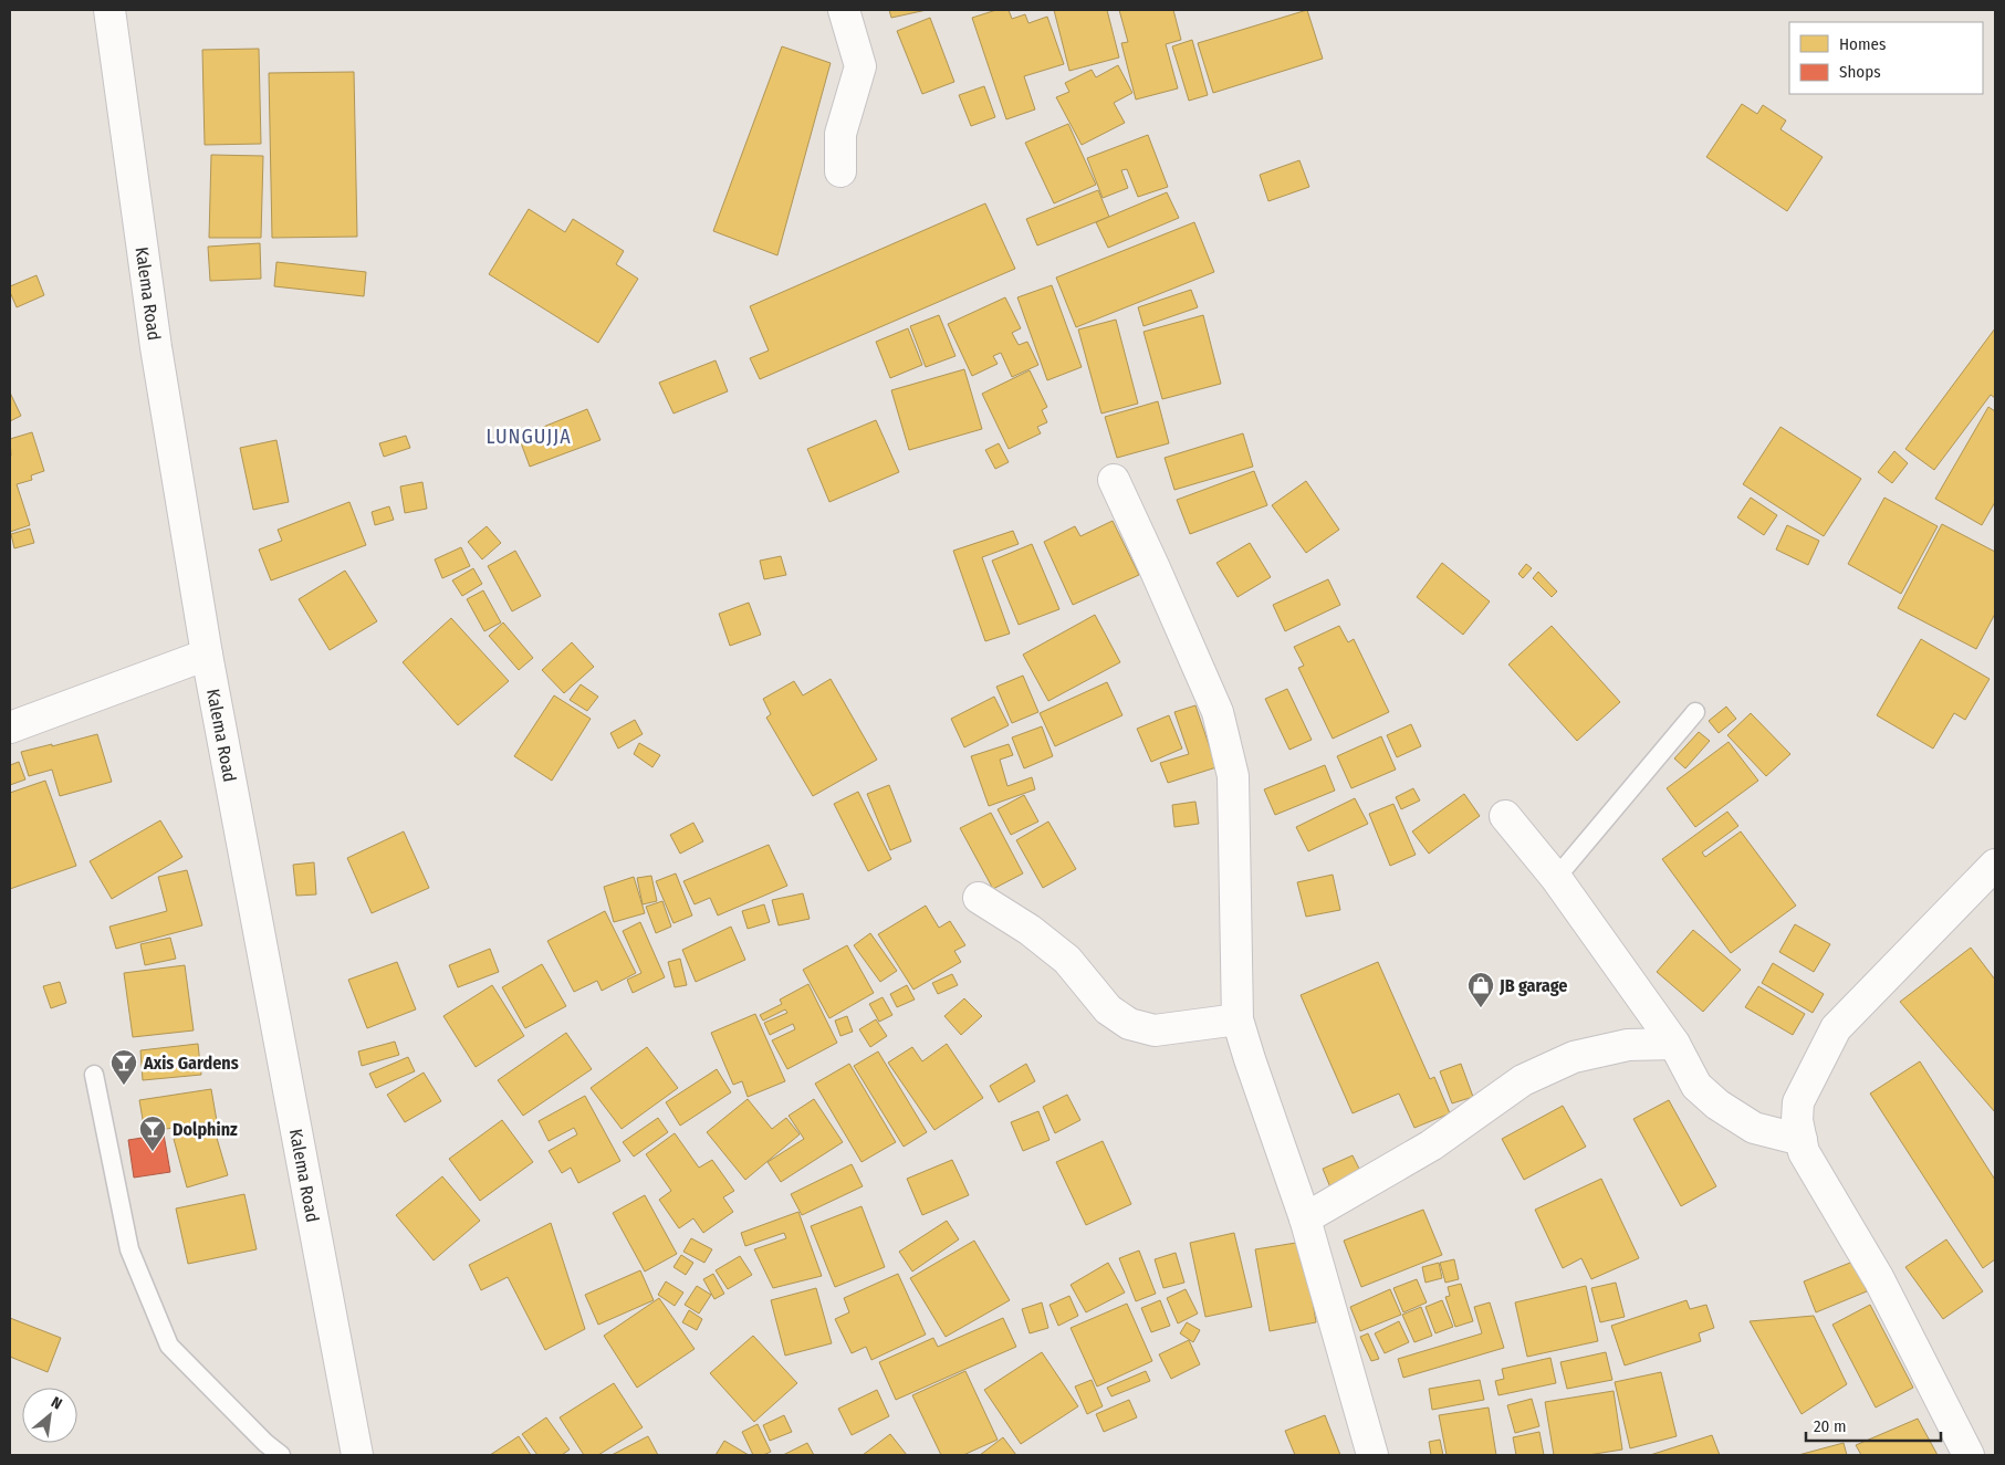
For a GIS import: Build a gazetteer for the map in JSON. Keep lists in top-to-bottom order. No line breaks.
{"streets":{"street":["Kalema Road"]},"districts":["LUNGUJJA"],"places":{"shop":["JB garage"],"bar":["Axis Gardens","Dolphinz"]},"legend":["Homes","Shops"],"scale_bar":"20 m","north":"top right"}
